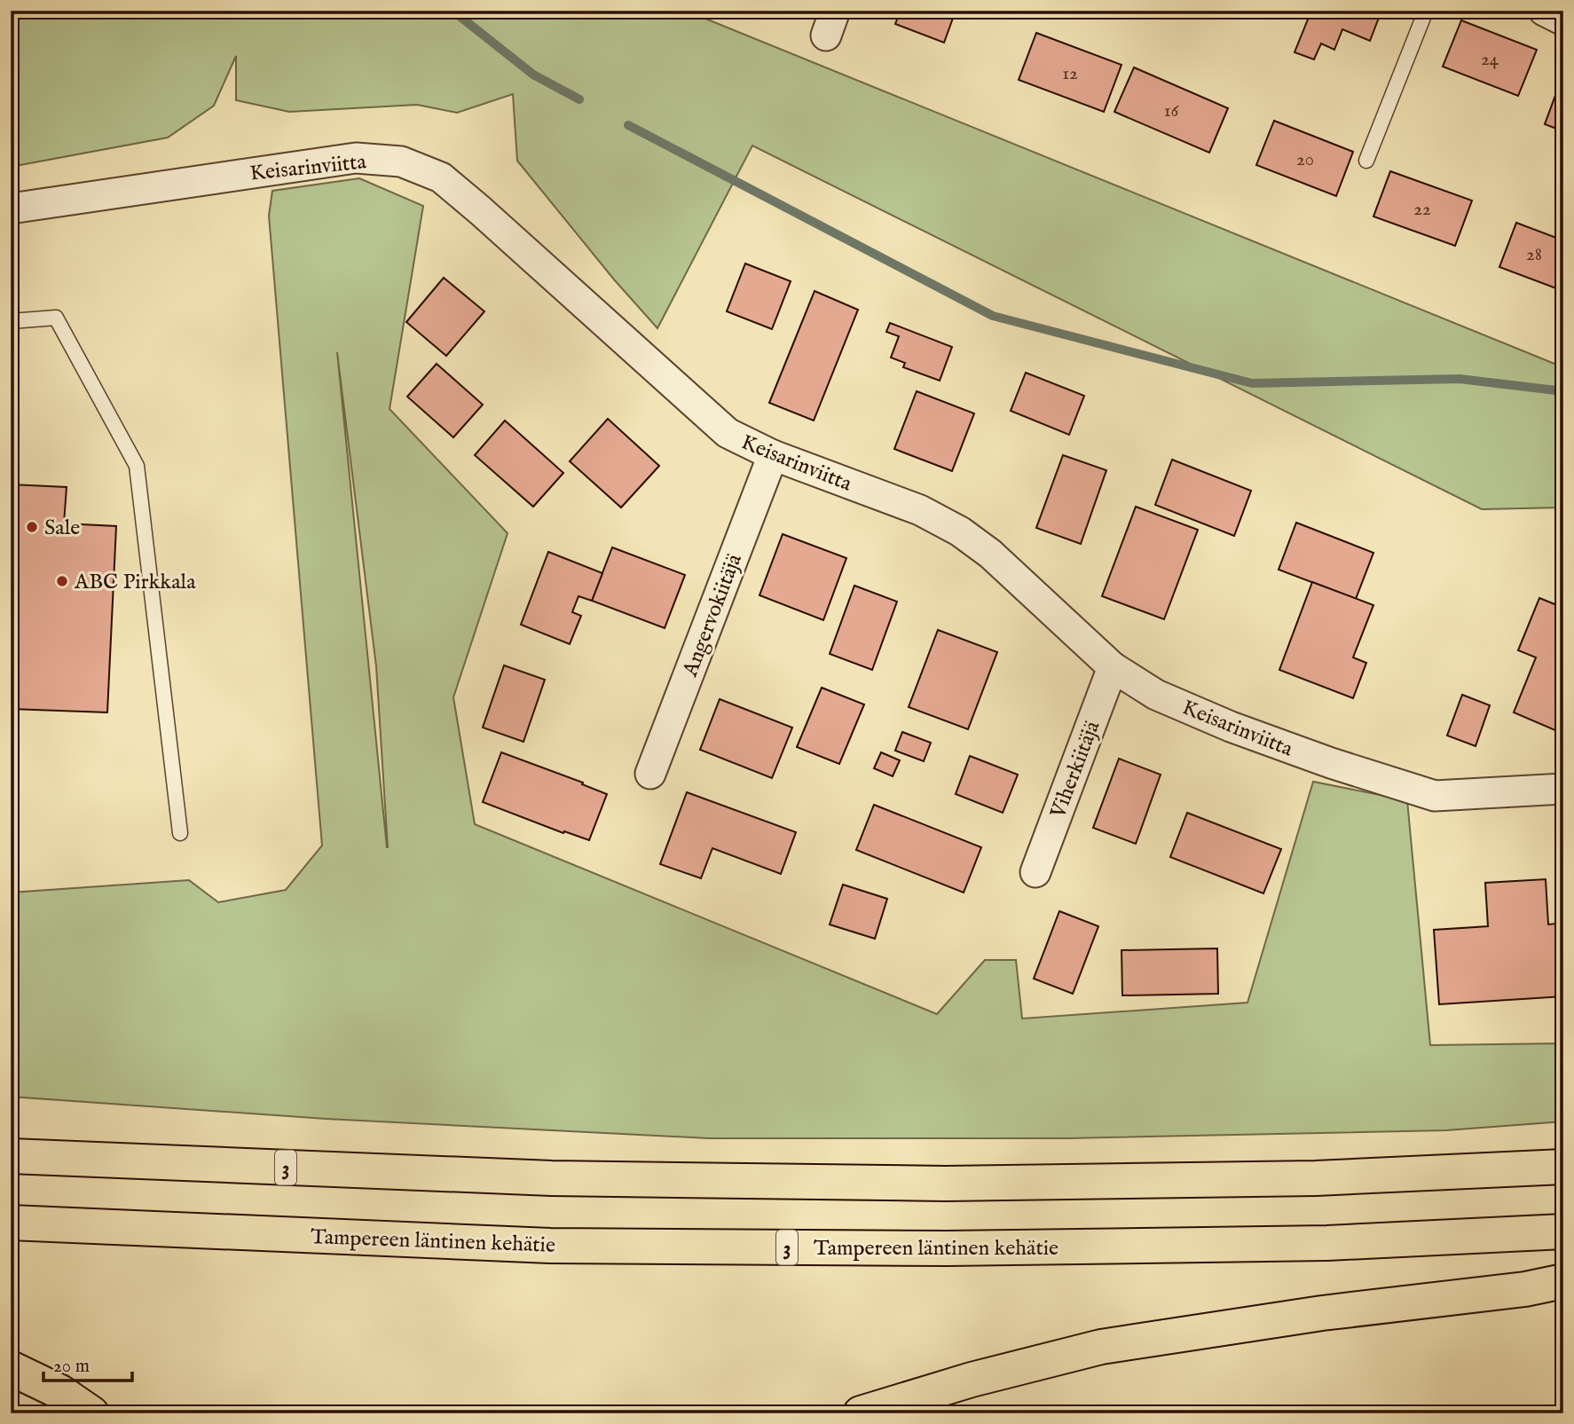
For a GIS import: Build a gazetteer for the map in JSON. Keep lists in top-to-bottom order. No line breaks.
{"streets":{"highway":["3","Tampereen läntinen kehätie"],"street":["Keisarinviitta","Angervokiitäjä","Viherkiitäjä"]},"crossings":[["Keisarinviitta","Angervokiitäjä"],["Keisarinviitta","Viherkiitäjä"]],"places":["Sale","ABC Pirkkala"],"house_numbers":["24","12","16","20","22","28"],"scale_bar":"20 m"}
